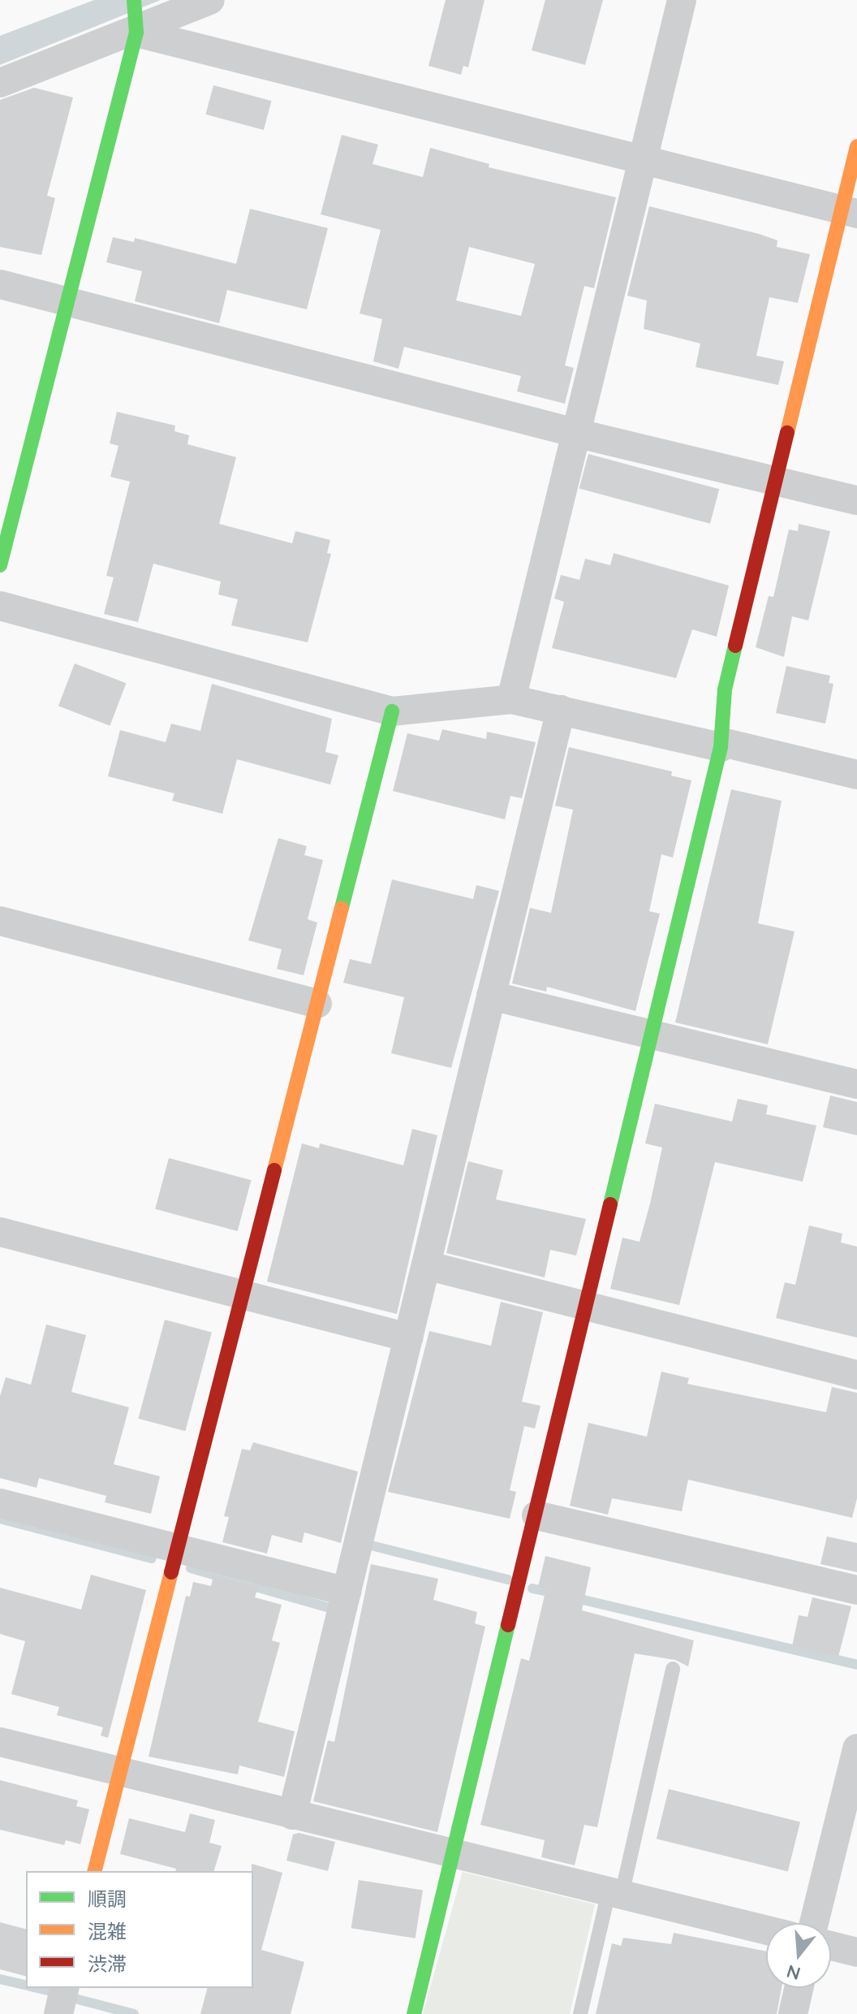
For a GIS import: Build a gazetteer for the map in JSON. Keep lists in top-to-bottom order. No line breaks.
{"legend":["順調","混雑","渋滞"],"north":"bottom"}
